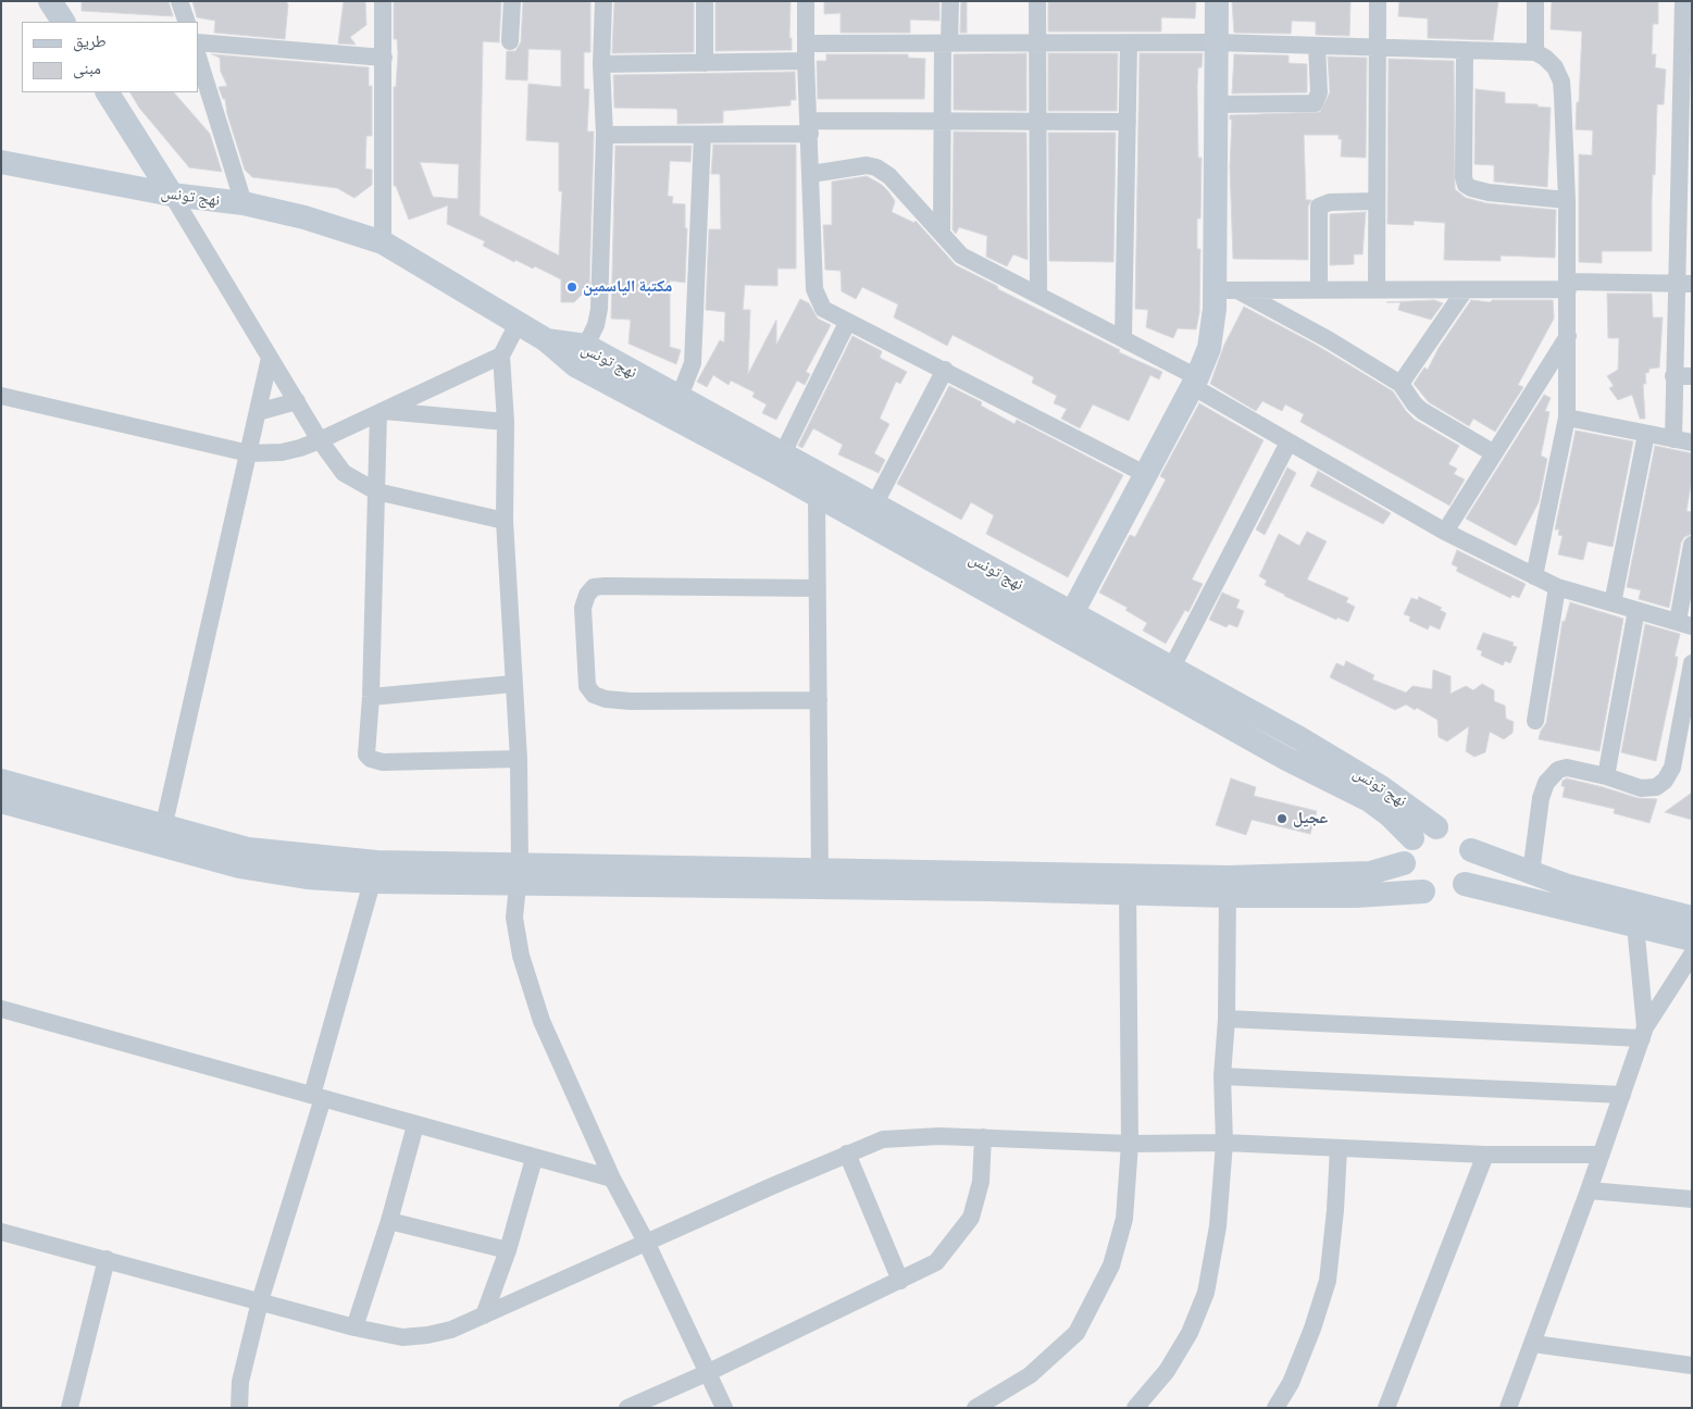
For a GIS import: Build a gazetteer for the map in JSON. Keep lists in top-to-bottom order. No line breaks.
{"streets":{"street":["نهج تونس"]},"places":["مكتبة الياسمين","عجيل"],"legend":["طريق","مبنى"]}
